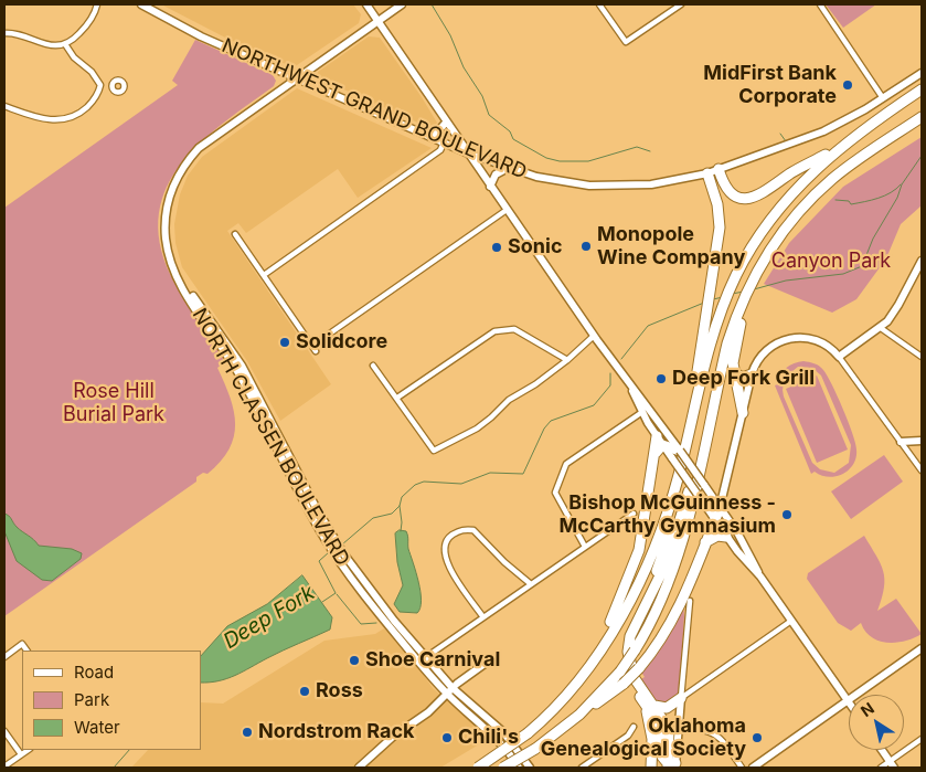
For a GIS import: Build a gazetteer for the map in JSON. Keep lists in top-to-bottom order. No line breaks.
{"streets":{"main road":["NORTHWEST GRAND BOULEVARD","NORTH CLASSEN BOULEVARD"]},"crossings":[["NORTHWEST GRAND BOULEVARD","NORTH CLASSEN BOULEVARD"]],"water":["Deep Fork"],"parks":["Canyon Park","Rose Hill Burial Park"],"places":["MidFirst Bank Corporate","Monopole Wine Company","Sonic","Solidcore","Deep Fork Grill","Bishop McGuinness - McCarthy Gymnasium","Shoe Carnival","Ross","Nordstrom Rack","Chili's","Oklahoma Genealogical Society"],"legend":["Road","Park","Water"],"north":"top left"}
